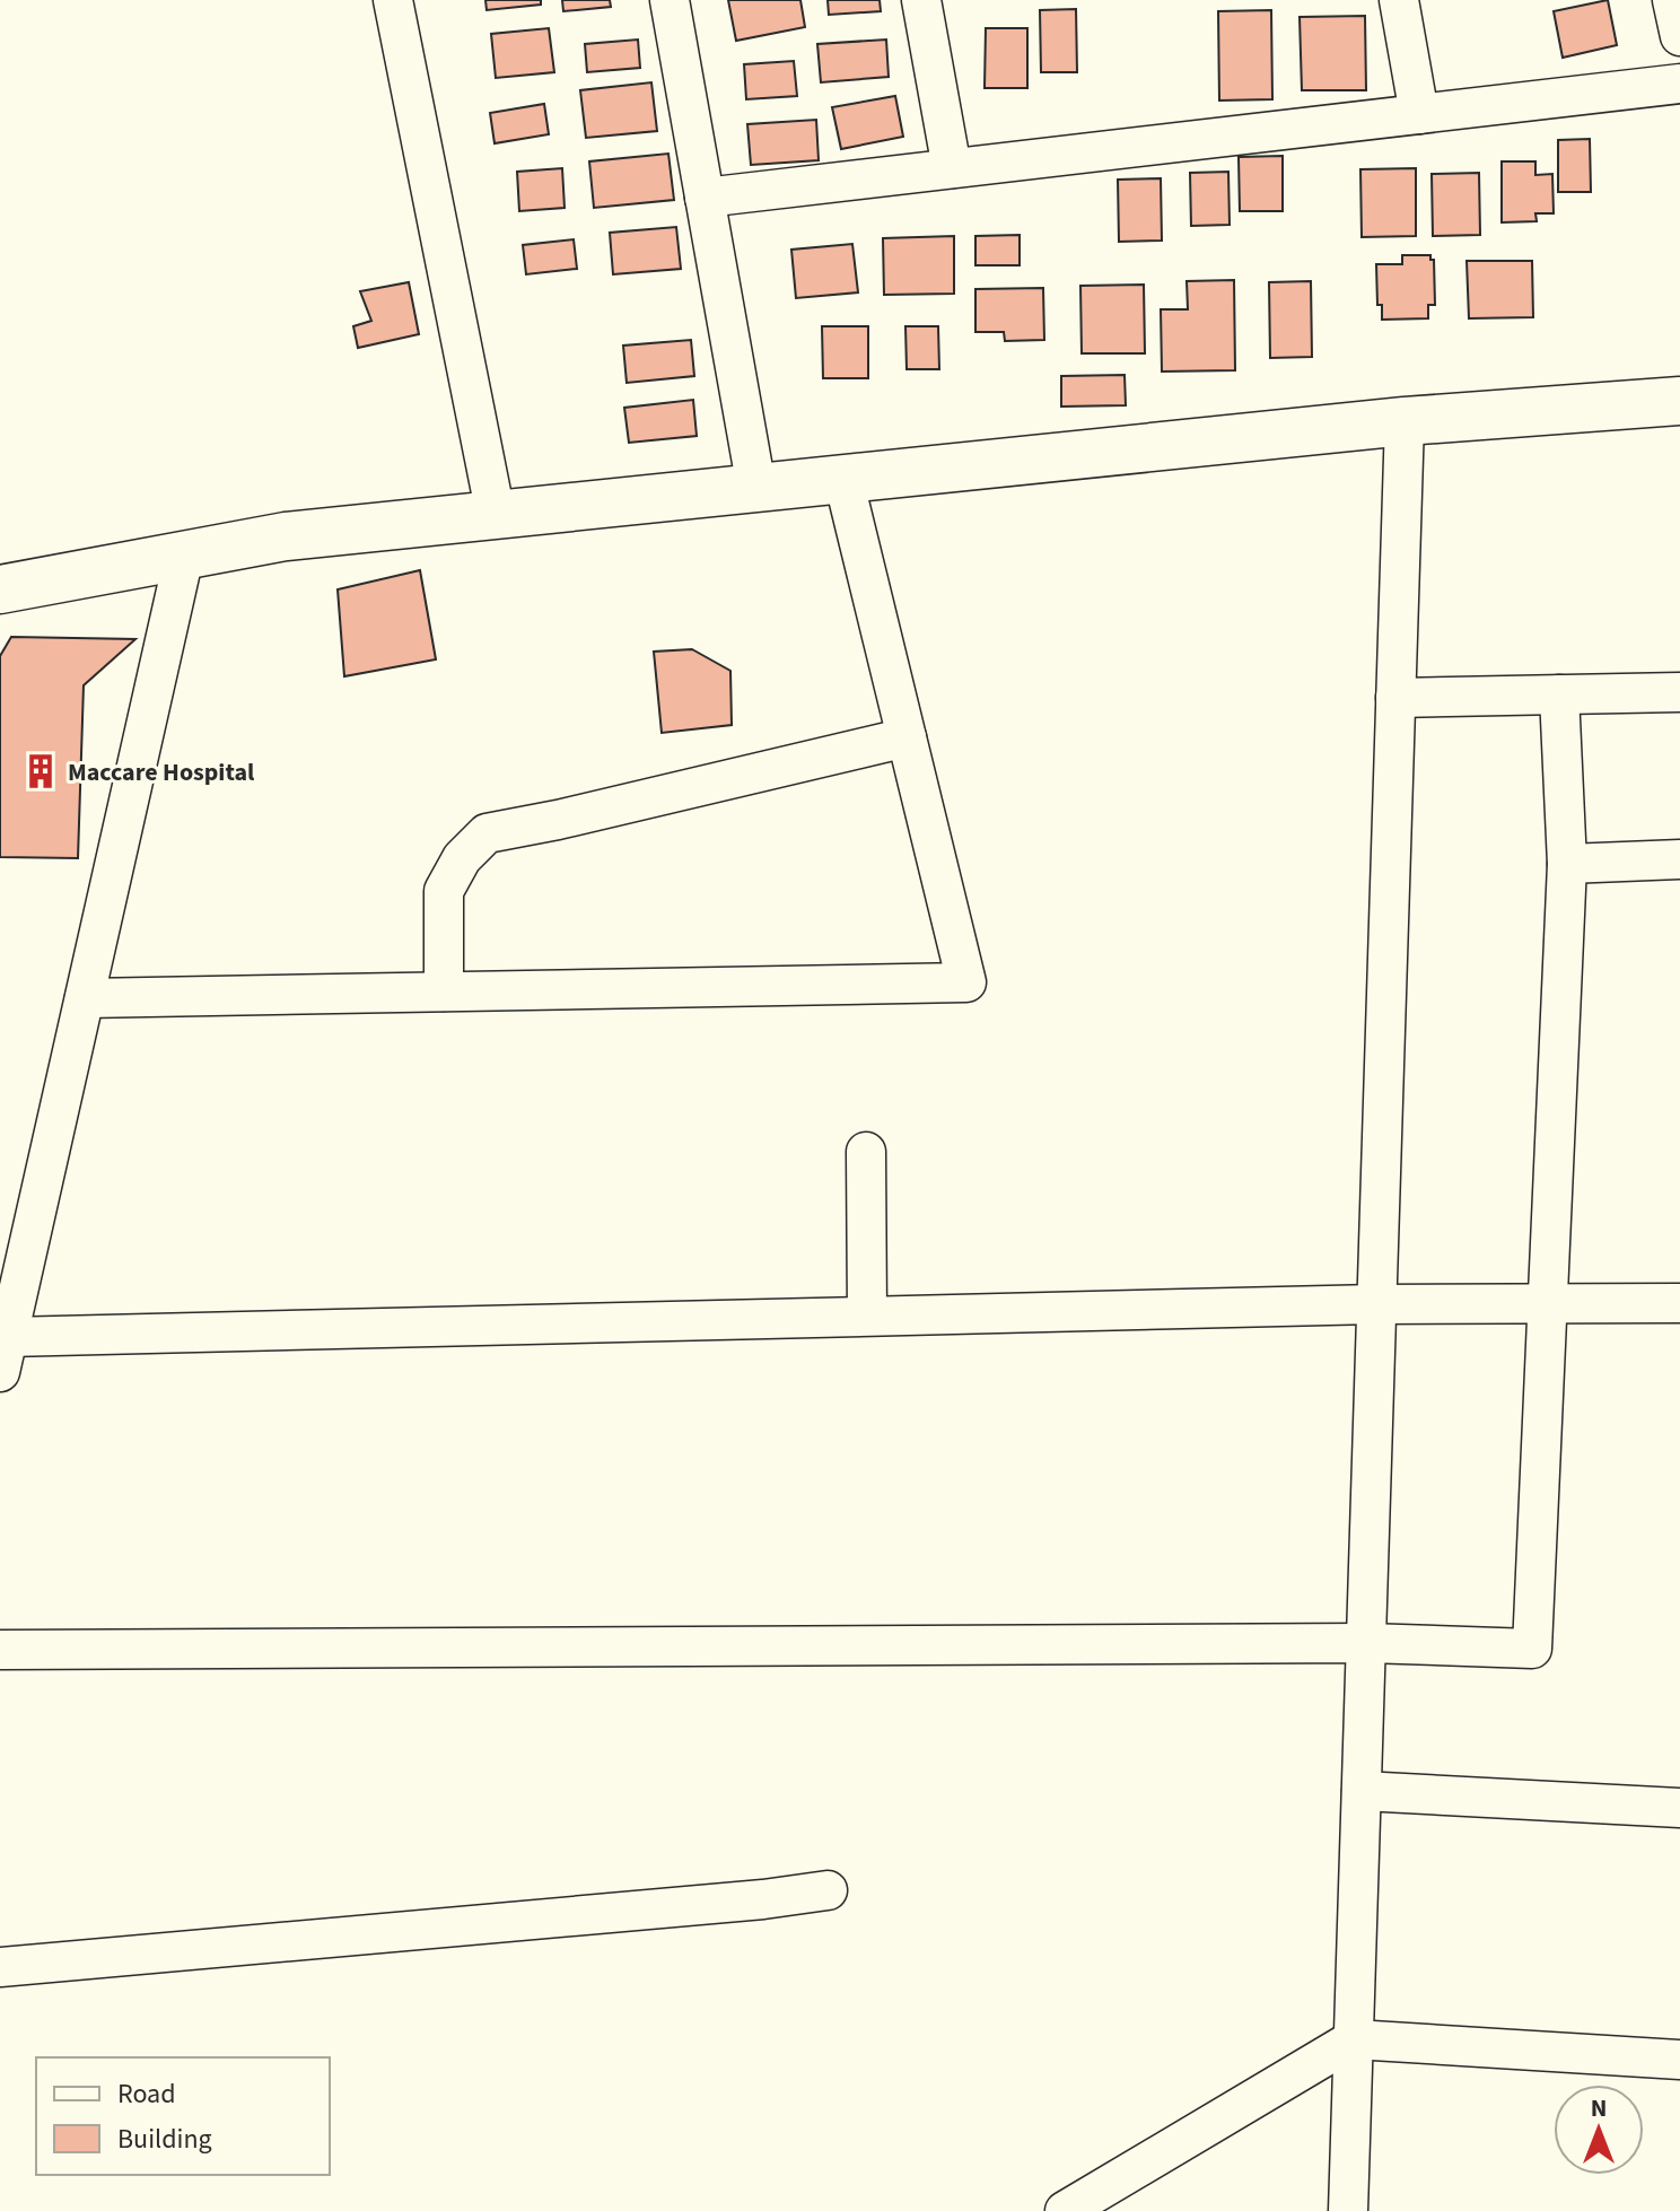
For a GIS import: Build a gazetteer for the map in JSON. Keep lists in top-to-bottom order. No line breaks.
{"places":{"building":["Maccare Hospital"]},"legend":["Road","Building"],"north":"top"}
